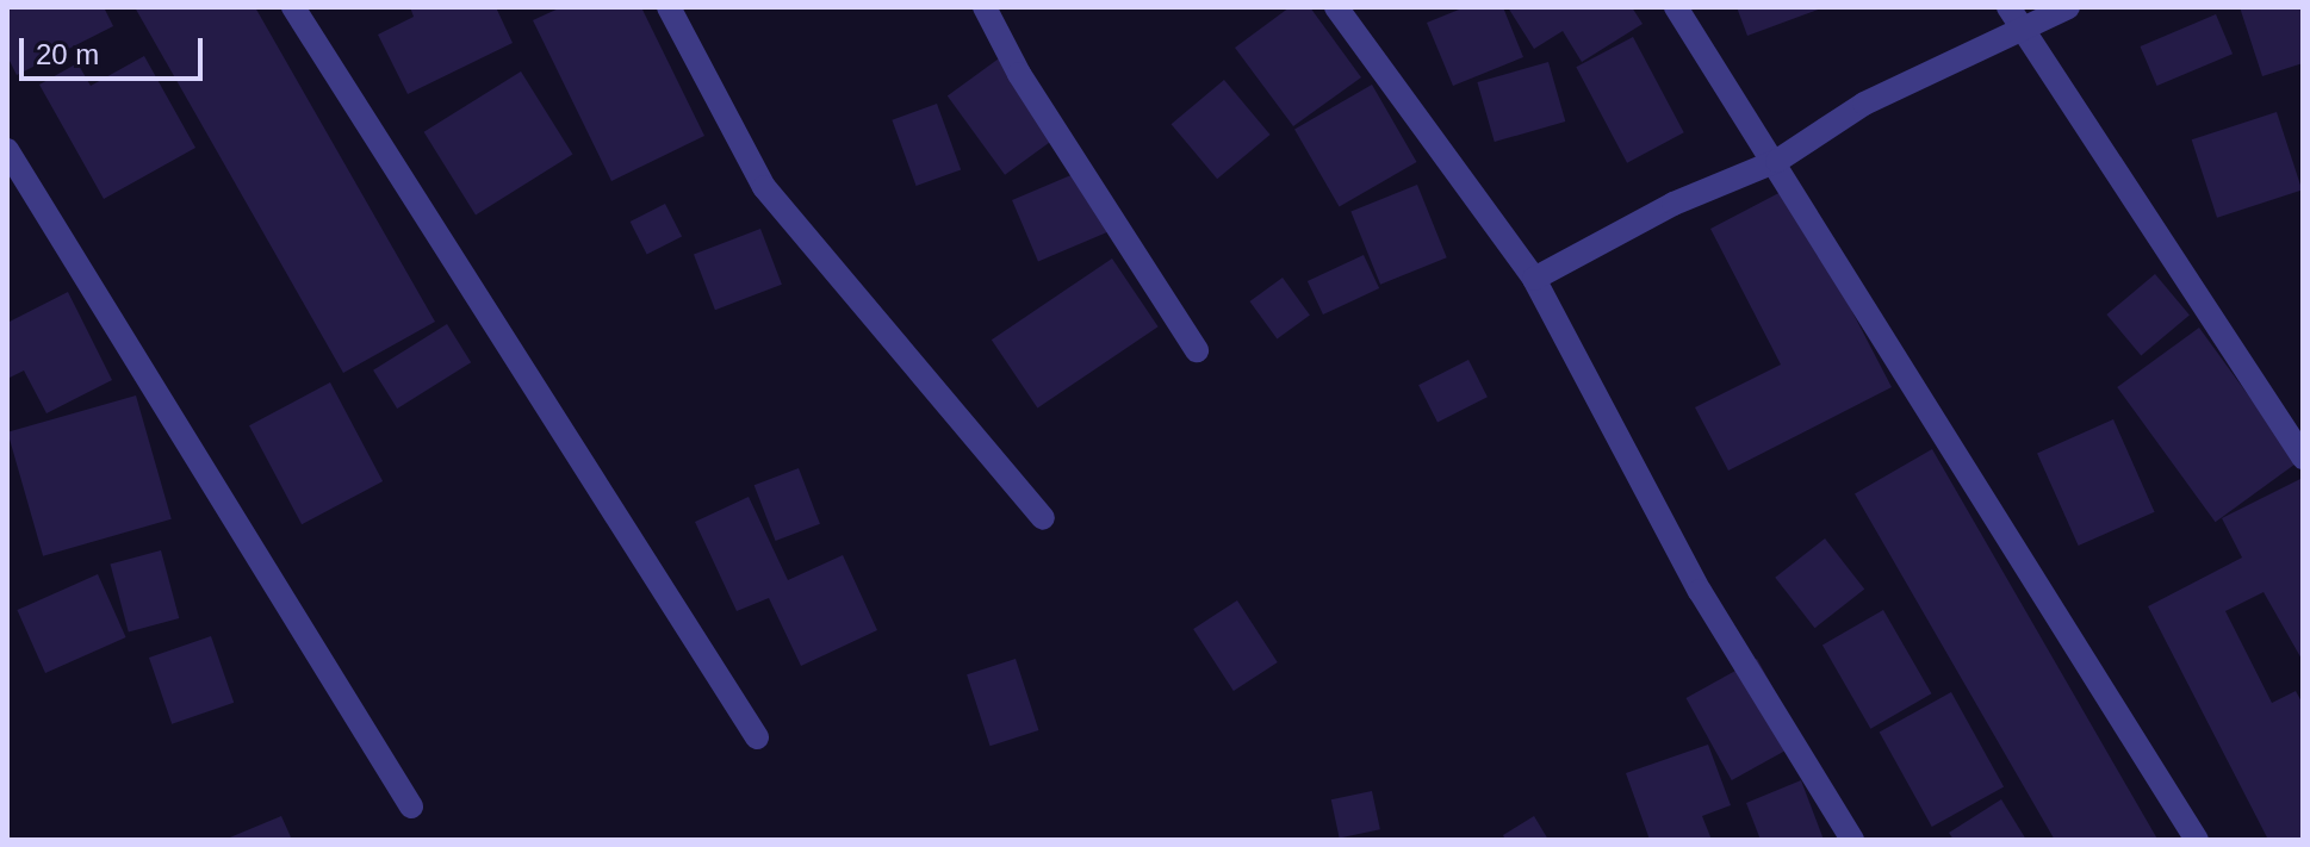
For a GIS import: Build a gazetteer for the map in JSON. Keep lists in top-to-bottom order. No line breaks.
{"scale_bar":"20 m"}
